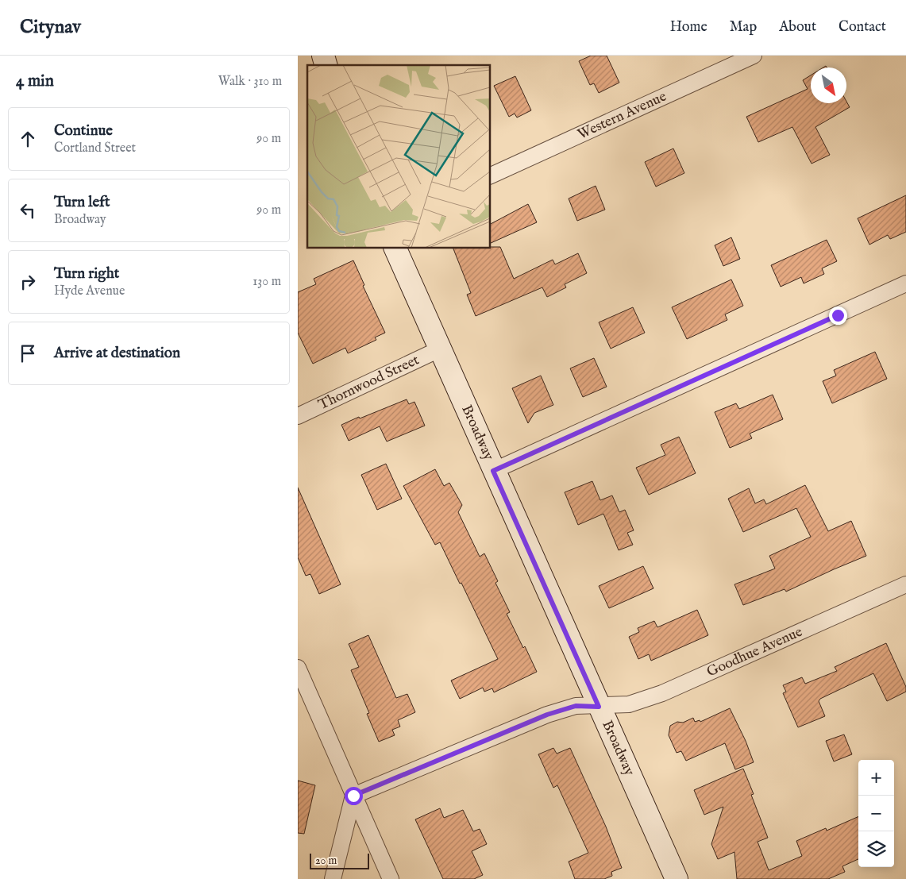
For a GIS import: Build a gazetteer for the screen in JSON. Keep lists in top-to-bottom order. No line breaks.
{"streets":{"main road":["Broadway"],"street":["Western Avenue","Thornwood Street","Goodhue Avenue"]},"crossings":[["Thornwood Street","Broadway"],["Broadway","Goodhue Avenue"]],"scale_bar":"20 m","north":"bottom right","page":{"header":"Citynav","nav":["Home","Map","About","Contact"],"heading":["4 min","Walk · 310 m"],"list":[["Continue","Cortland Street","90 m"],["Turn left","Broadway","90 m"],["Turn right","Hyde Avenue","130 m"],"Arrive at destination"],"map_buttons":["+","−"],"scale":"20 m"}}
